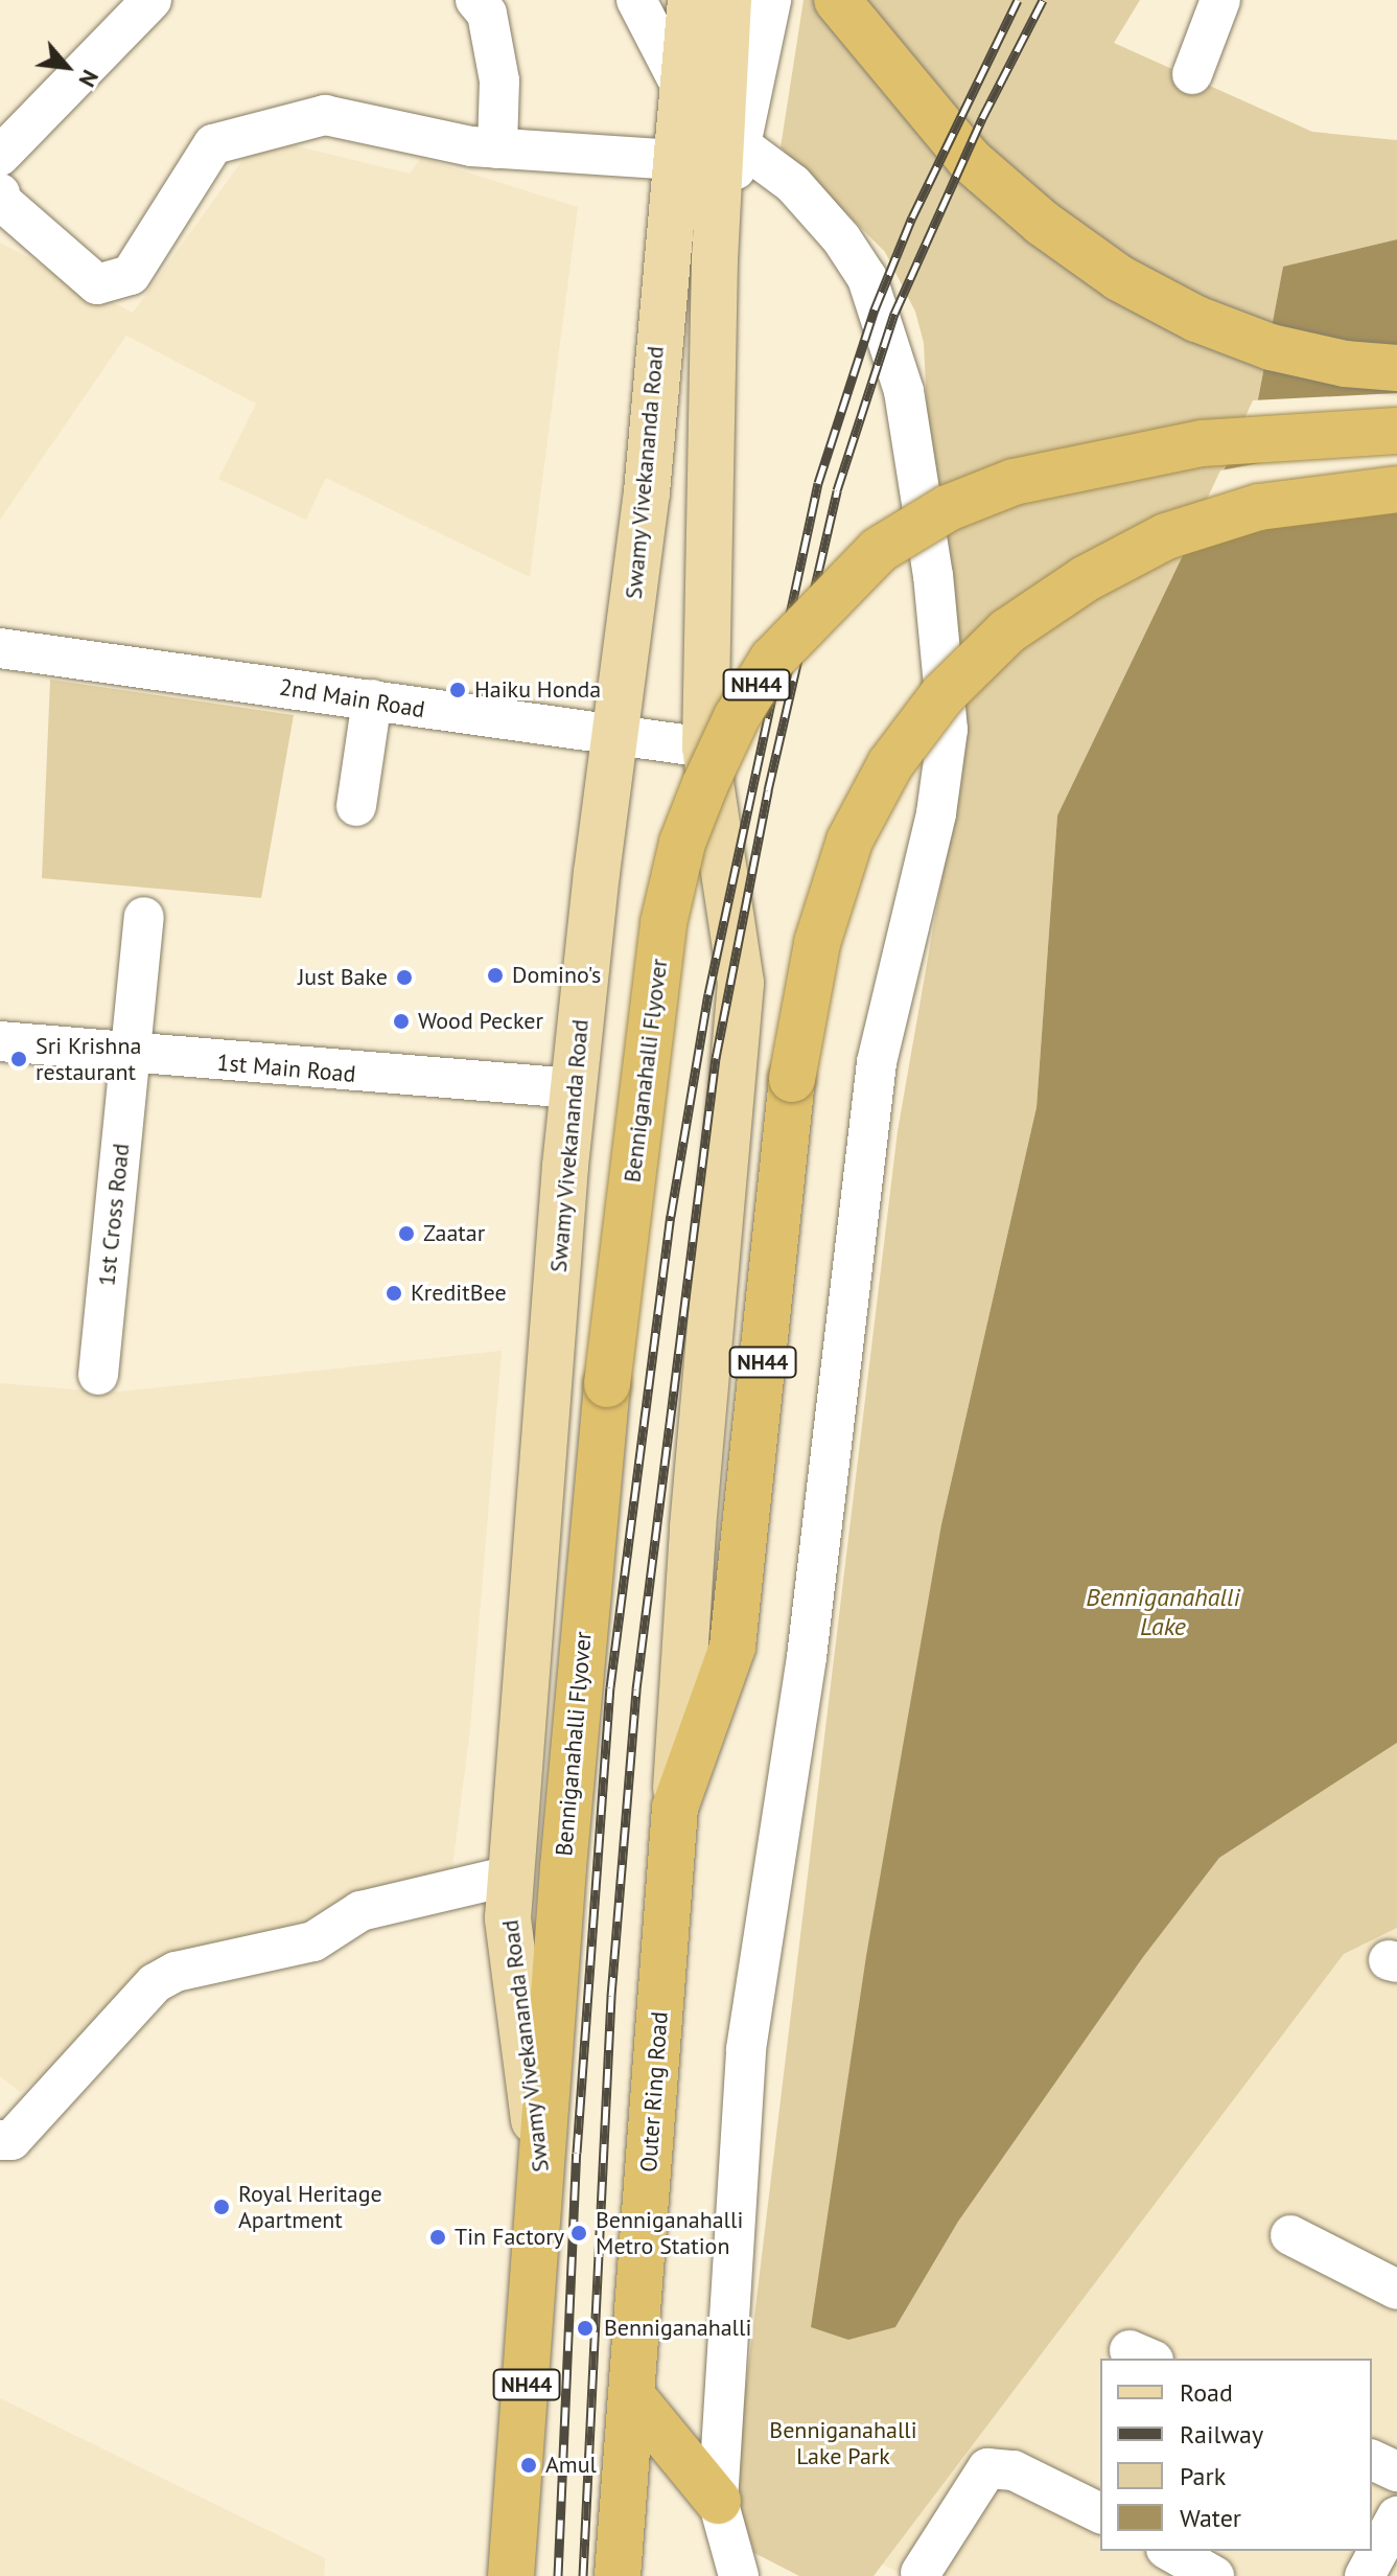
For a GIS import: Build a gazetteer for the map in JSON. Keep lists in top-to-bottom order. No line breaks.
{"streets":{"highway":["NH44","Benniganahalli Flyover","Outer Ring Road"],"main road":["Swamy Vivekananda Road"],"street":["2nd Main Road","1st Main Road","1st Cross Road"]},"crossings":[["Swamy Vivekananda Road","NH44"],["Swamy Vivekananda Road","2nd Main Road"],["Swamy Vivekananda Road","1st Main Road"],["Swamy Vivekananda Road","Benniganahalli Flyover"],["NH44","Benniganahalli Flyover"],["NH44","Outer Ring Road"],["1st Main Road","1st Cross Road"]],"water":["Benniganahalli Lake"],"parks":["Benniganahalli Lake Park"],"places":["Haiku Honda","Domino's","Just Bake","Wood Pecker","Sri Krishna restaurant","Zaatar","KreditBee","Royal Heritage Apartment","Benniganahalli Metro Station","Tin Factory","Benniganahalli","Amul"],"legend":["Road","Railway","Park","Water"],"north":"bottom right"}
